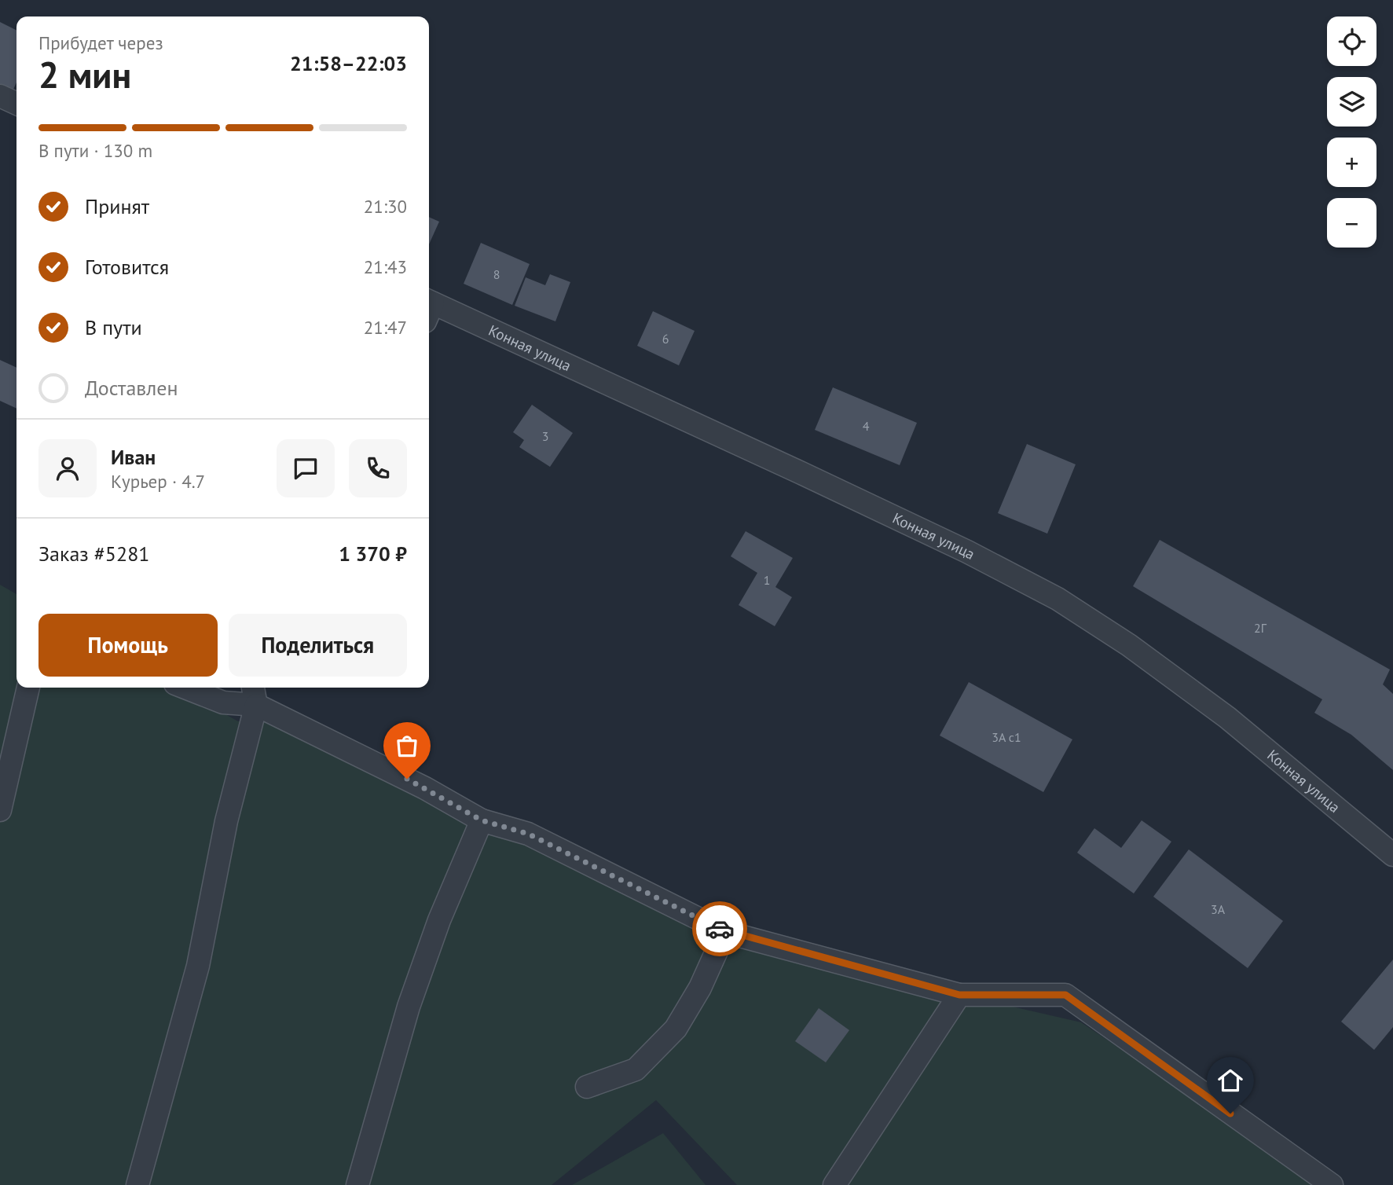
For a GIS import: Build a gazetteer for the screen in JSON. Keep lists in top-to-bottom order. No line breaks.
{"streets":{"street":["Конная улица"]},"house_numbers":["8","6","4","3","1","2Г","3А с1","3А"],"page":{"map_buttons":["+","−"],"heading":["2 мин","Прибудет через","21:58–22:03"],"panel":["Иван","Курьер · 4.7","Заказ #5281","1 370 ₽"],"bar":"В пути · 130 m","list":[["Принят","21:30"],["Готовится","21:43"],["В пути","21:47"],"Доставлен"],"buttons":["Помощь","Поделиться"]}}
